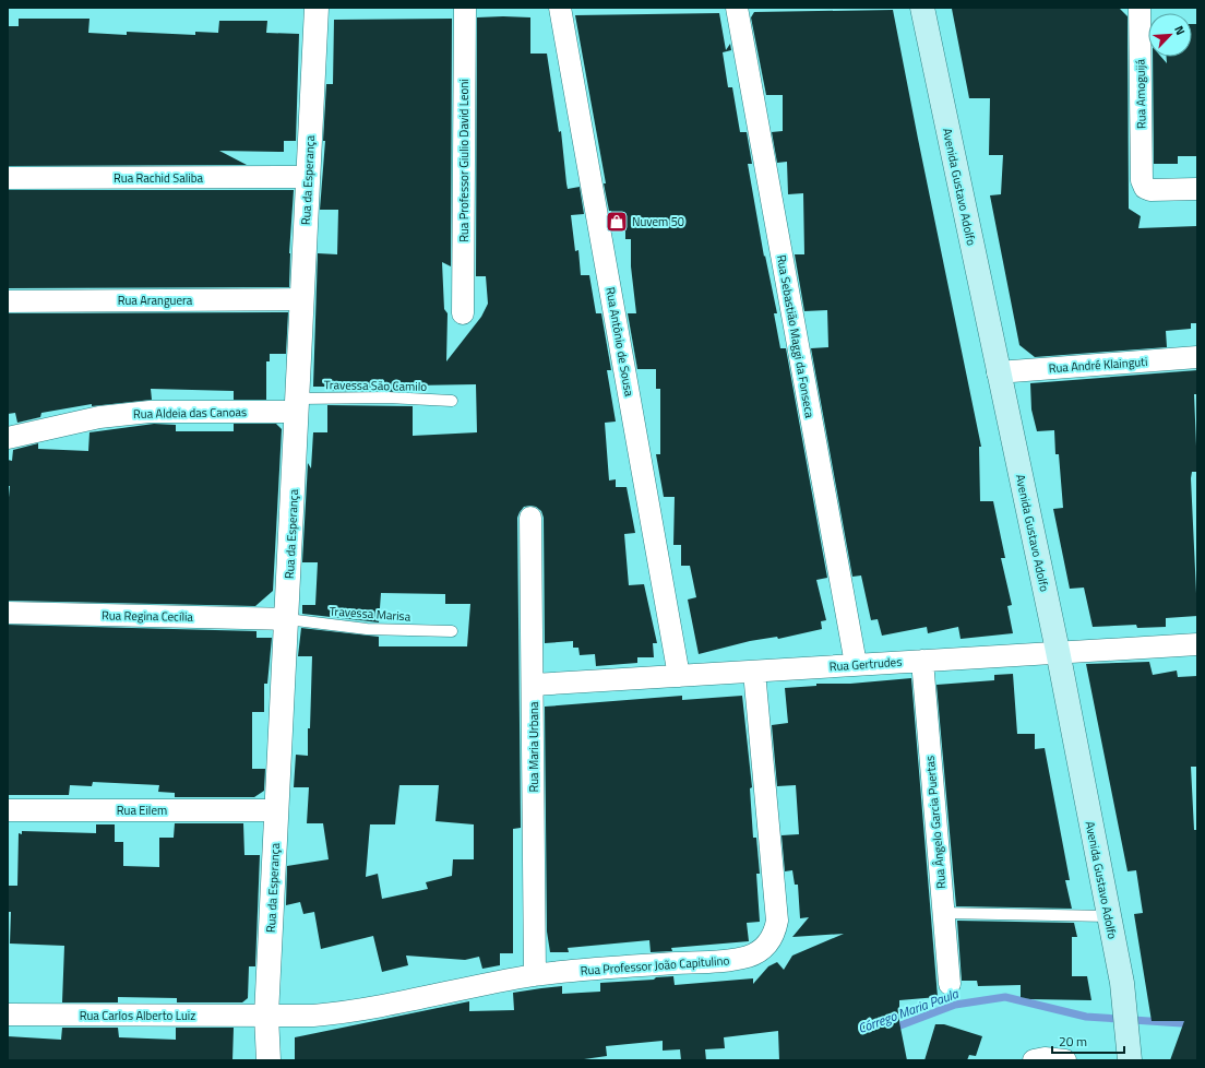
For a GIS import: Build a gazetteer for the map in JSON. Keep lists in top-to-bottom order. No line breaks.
{"streets":{"main road":["Avenida Gustavo Adolfo"],"street":["Rua Amoguijá","Rua Professor Giulio David Leoni","Rua Rachid Saliba","Rua da Esperança","Rua Aranguera","Rua Sebastião Maggi da Fonseca","Rua Antônio de Sousa","Rua André Klainguti","Rua Aldeia das Canoas","Rua Regina Cecília","Rua Gertrudes","Rua Maria Urbana","Rua Eilem","Rua Ângelo Garcia Puertas","Rua Professor João Capitulino","Rua Carlos Alberto Luiz"],"lane":["Travessa São Camilo","Travessa Marisa"]},"crossings":[["Rua Rachid Saliba","Rua da Esperança"],["Rua da Esperança","Rua Aranguera"],["Rua da Esperança","Travessa São Camilo"],["Rua da Esperança","Rua Aldeia das Canoas"],["Rua da Esperança","Travessa Marisa"],["Rua da Esperança","Rua Regina Cecília"],["Rua da Esperança","Rua Eilem"],["Rua da Esperança","Rua Professor João Capitulino"],["Rua da Esperança","Rua Carlos Alberto Luiz"],["Avenida Gustavo Adolfo","Rua André Klainguti"],["Avenida Gustavo Adolfo","Rua Gertrudes"],["Rua Sebastião Maggi da Fonseca","Rua Gertrudes"],["Rua Antônio de Sousa","Rua Gertrudes"],["Travessa São Camilo","Rua Aldeia das Canoas"],["Travessa Marisa","Rua Regina Cecília"],["Rua Gertrudes","Rua Maria Urbana"],["Rua Gertrudes","Rua Ângelo Garcia Puertas"],["Rua Gertrudes","Rua Professor João Capitulino"],["Rua Maria Urbana","Rua Professor João Capitulino"],["Rua Professor João Capitulino","Rua Carlos Alberto Luiz"]],"water":["Córrego Maria Paula"],"places":{"shop":["Nuvem 50"]},"scale_bar":"20 m","north":"top right"}
